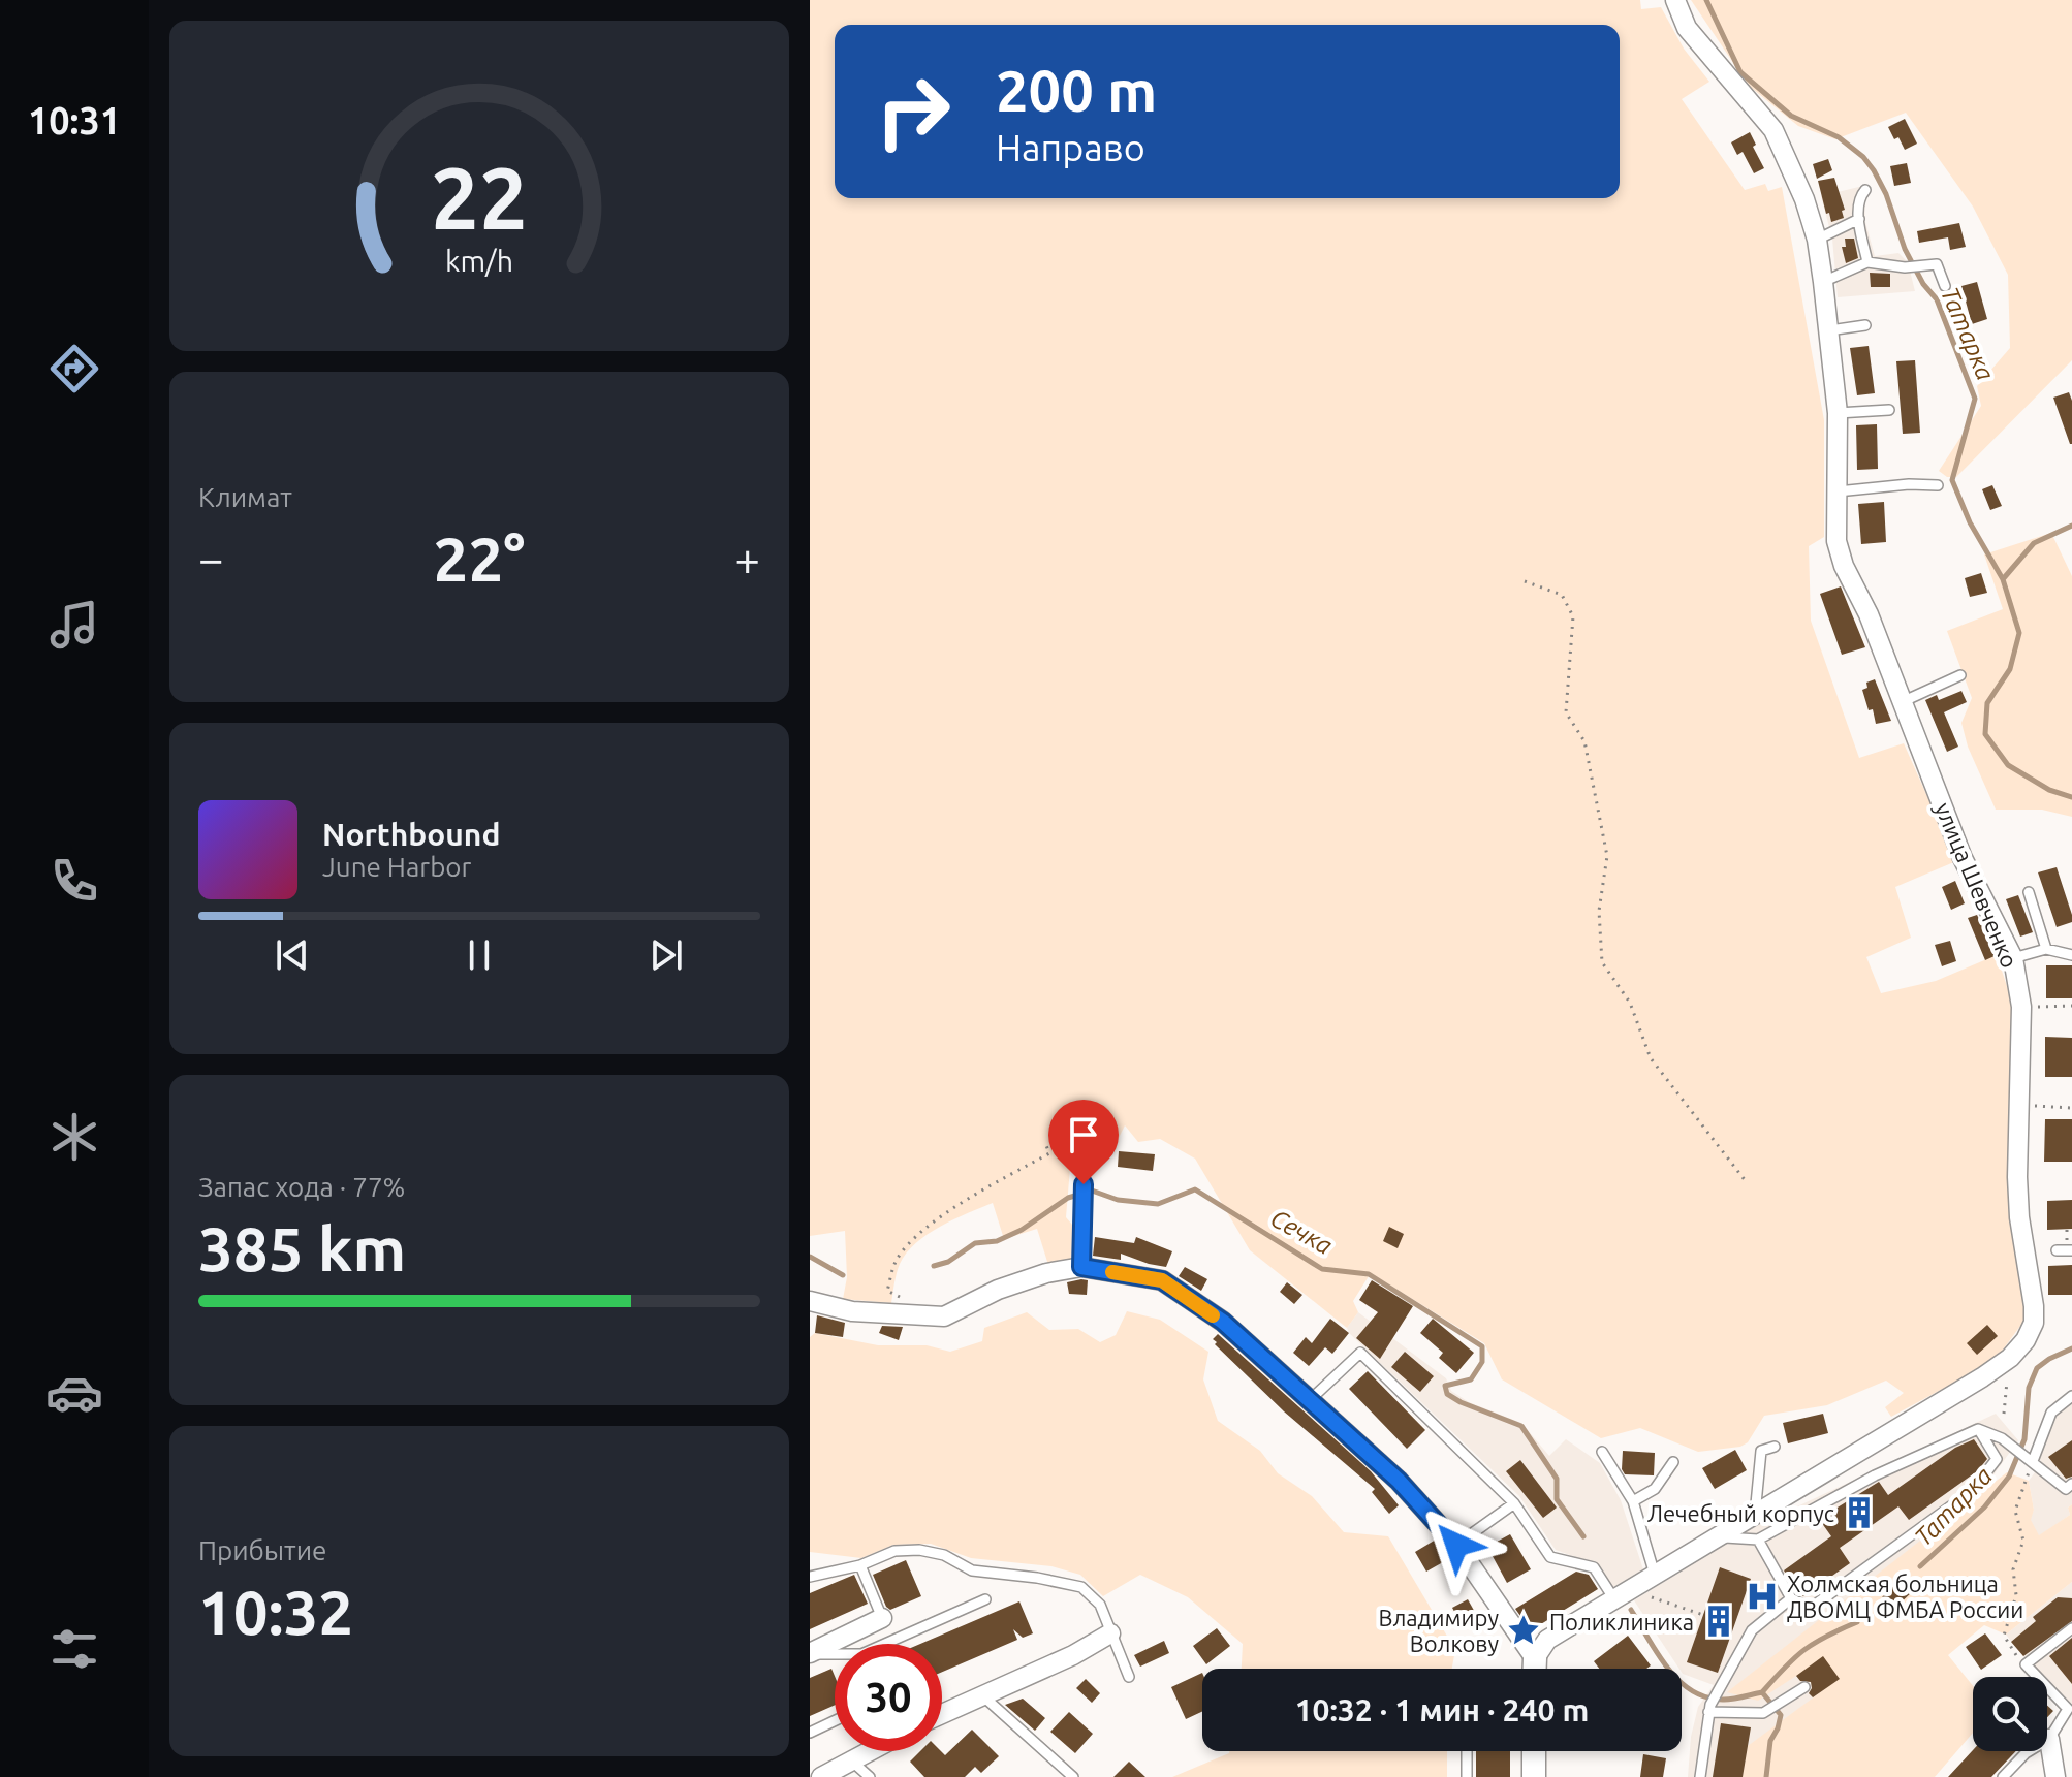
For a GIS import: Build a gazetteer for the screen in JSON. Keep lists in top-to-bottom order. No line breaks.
{"streets":{"street":["улица Шевченко"]},"water":["Татарка","Сечка"],"places":{"building":["Лечебный корпус","Поликлиника"],"hospital":["Холмская больница ДВОМЦ ФМБА России"],"place":["Владимиру Волкову"]},"page":{"tabs":"10:31","turn":["200 m","Направо"],"tile":["Климат",["Запас хода · 77%","385 km"],["Прибытие","10:32"]],"heat":["−","22°","+"],"song":["Northbound","June Harbor"],"limit":"30","trip":"10:32 · 1 мин · 240 m","gauge":["22","km/h"]}}
